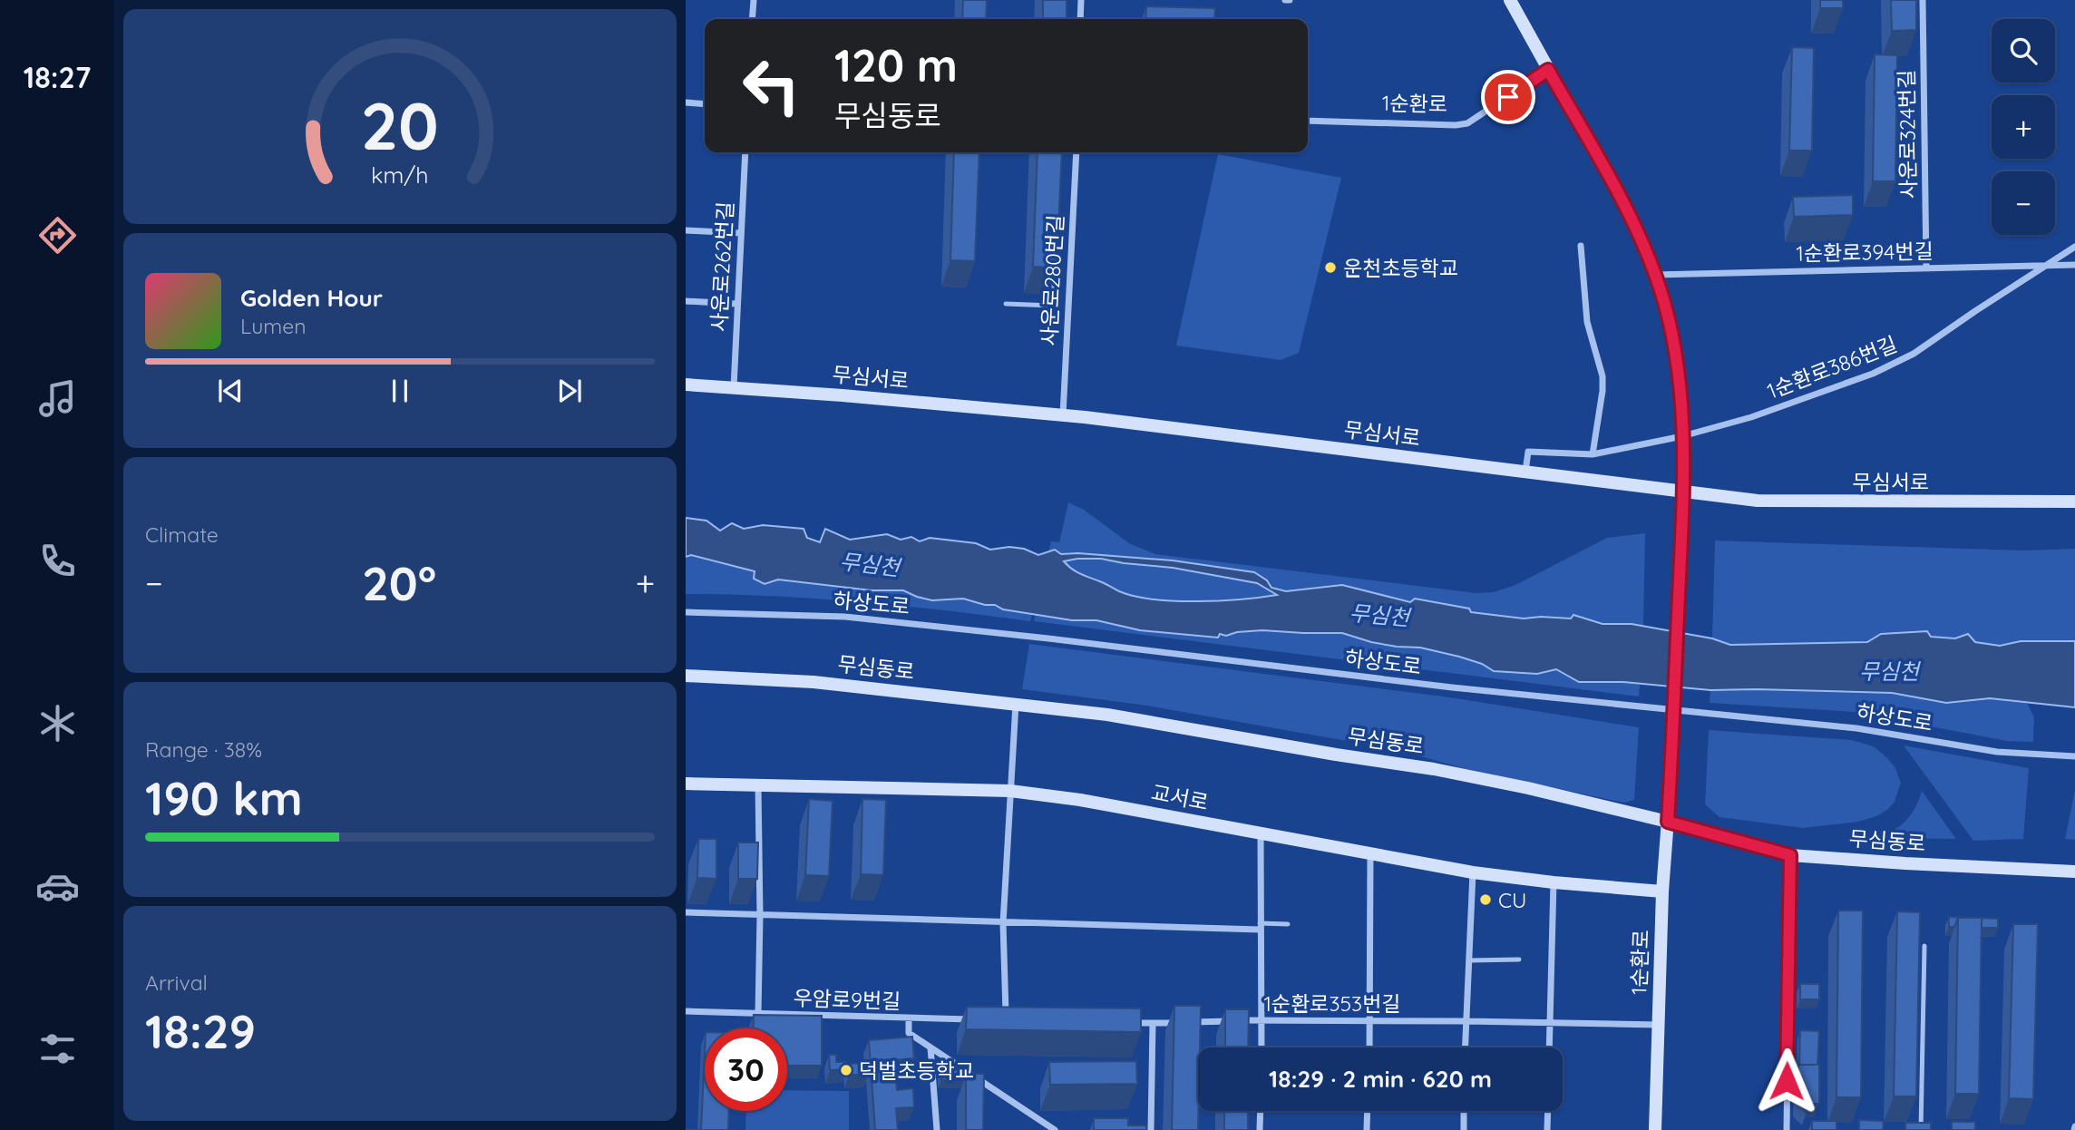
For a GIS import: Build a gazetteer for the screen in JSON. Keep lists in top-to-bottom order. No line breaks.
{"streets":{"main road":["1순환로","무심서로","무심동로","교서로"],"street":["사운로324번길","1순환로394번길","사운로262번길","사운로280번길","1순환로386번길","하상도로","우암로9번길","1순환로353번길"]},"crossings":[["1순환로","무심서로"],["1순환로","무심동로"],["1순환로","교서로"],["1순환로","1순환로353번길"],["사운로324번길","1순환로394번길"],["1순환로394번길","1순환로386번길"],["사운로262번길","무심서로"],["사운로280번길","무심서로"],["1순환로386번길","무심서로"]],"water":["무심천"],"places":["운천초등학교","CU","덕벌초등학교"],"page":{"tabs":"18:27","map_buttons":["+","−"],"turn":["120 m","무심동로"],"song":["Golden Hour","Lumen"],"tile":["Climate",["Range · 38%","190 km"],["Arrival","18:29"]],"heat":["−","20°","+"],"limit":"30","trip":"18:29 · 2 min · 620 m","gauge":["20","km/h"]}}
